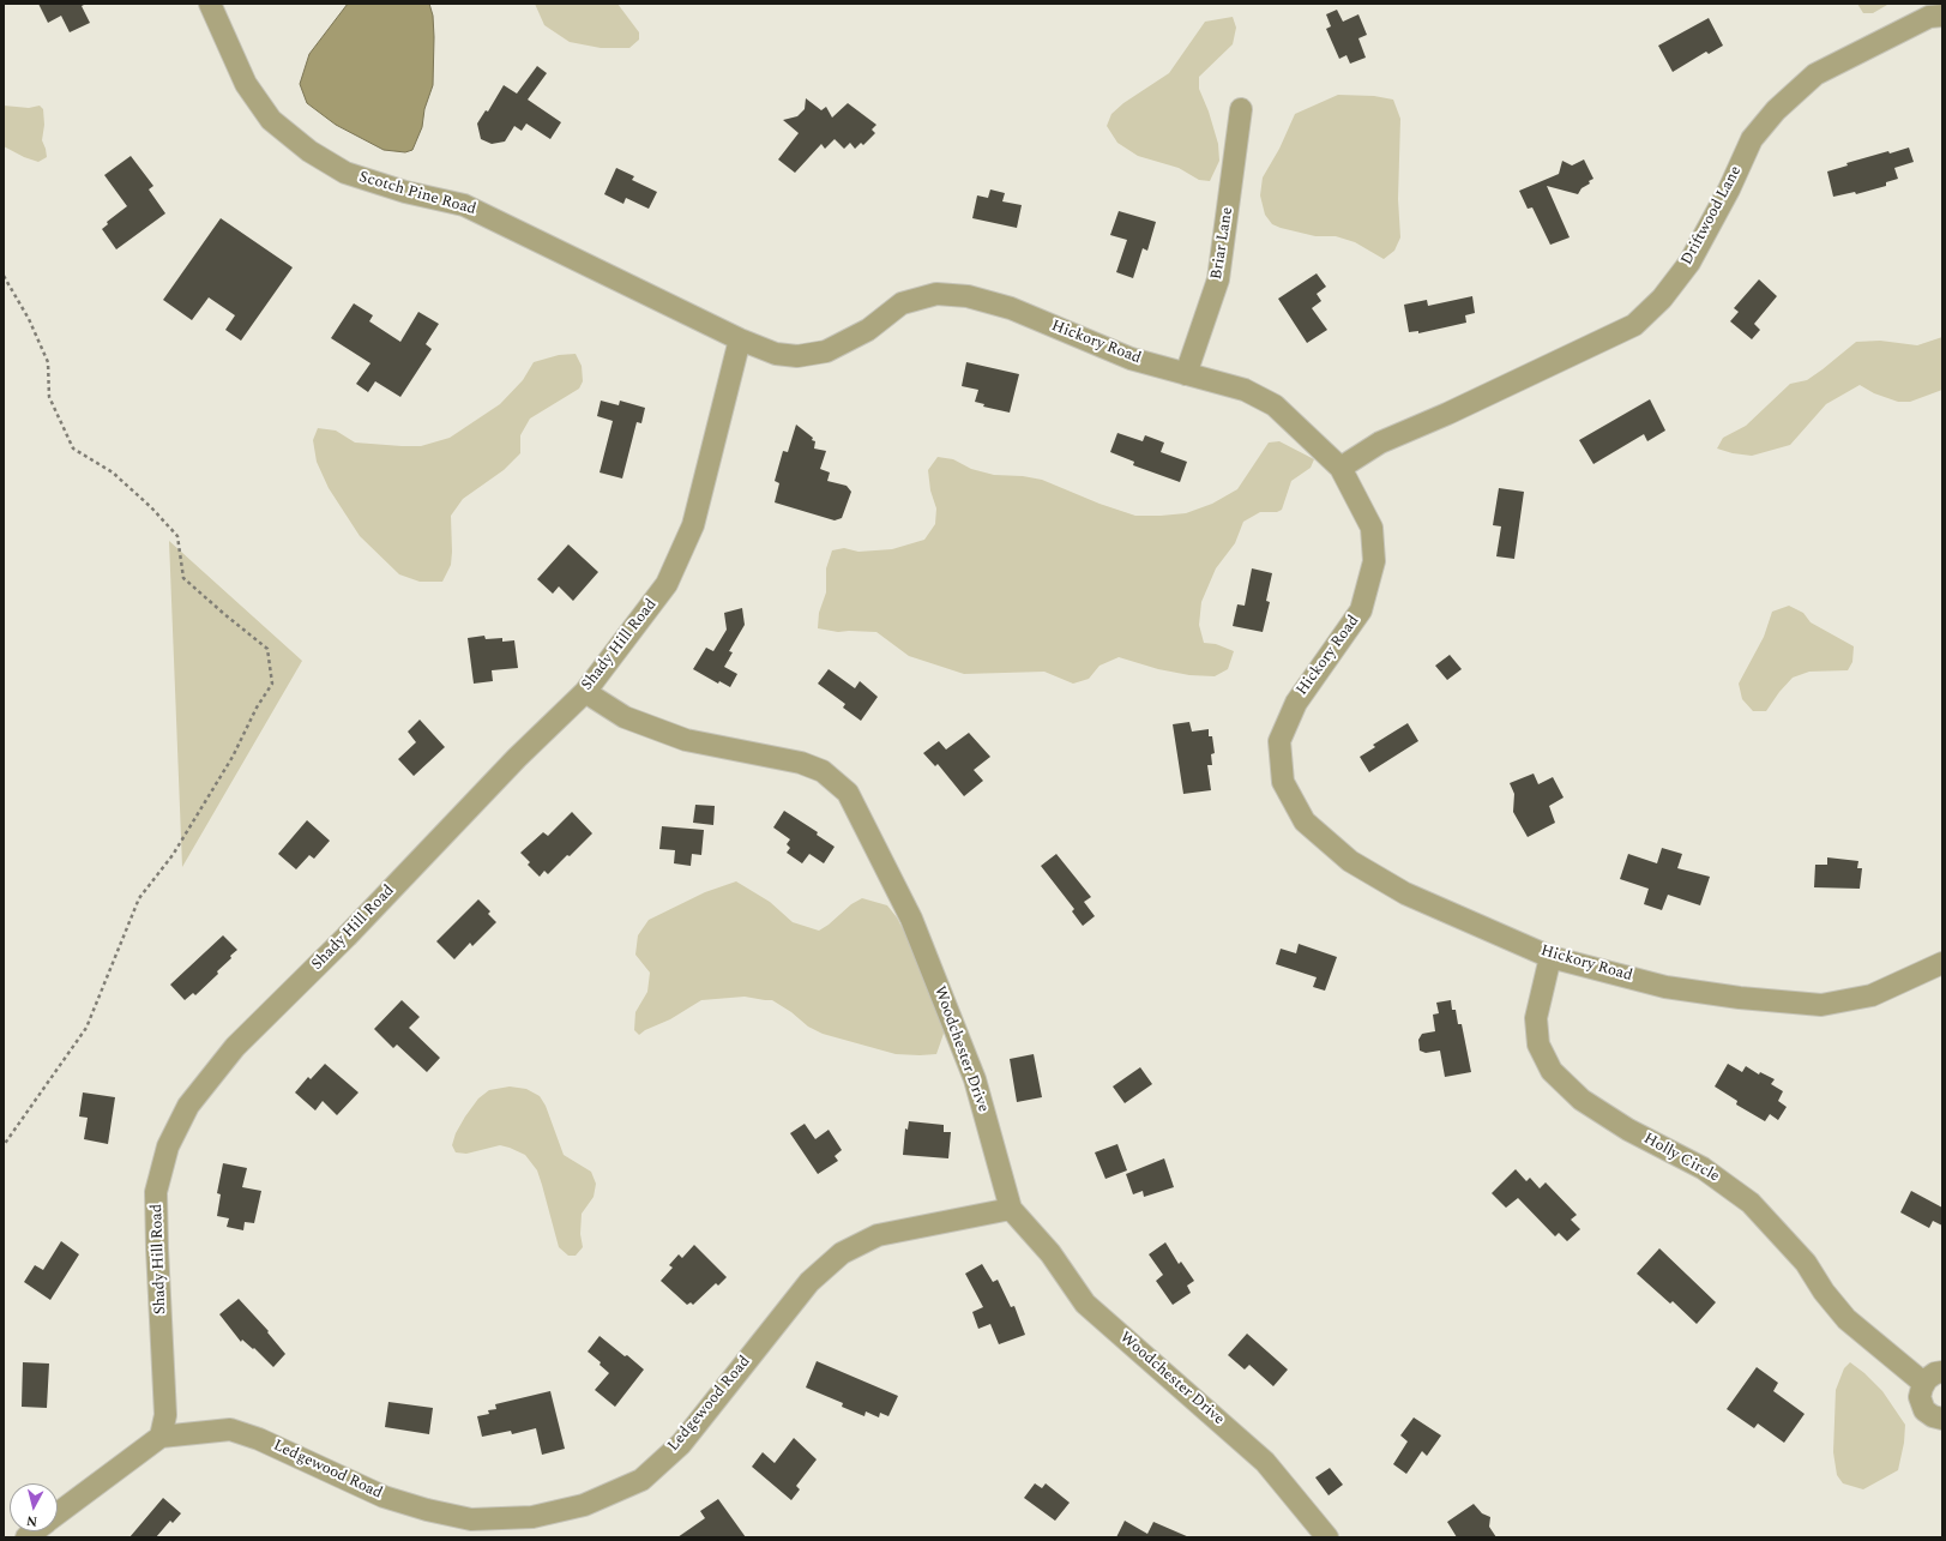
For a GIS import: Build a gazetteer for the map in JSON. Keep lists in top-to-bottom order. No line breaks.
{"streets":{"street":["Scotch Pine Road","Driftwood Lane","Briar Lane","Hickory Road","Shady Hill Road","Woodchester Drive","Holly Circle","Ledgewood Road"]},"crossings":[["Scotch Pine Road","Hickory Road"],["Scotch Pine Road","Shady Hill Road"],["Driftwood Lane","Hickory Road"],["Briar Lane","Hickory Road"],["Hickory Road","Shady Hill Road"],["Hickory Road","Holly Circle"],["Shady Hill Road","Woodchester Drive"],["Shady Hill Road","Ledgewood Road"],["Woodchester Drive","Ledgewood Road"]],"north":"bottom"}
